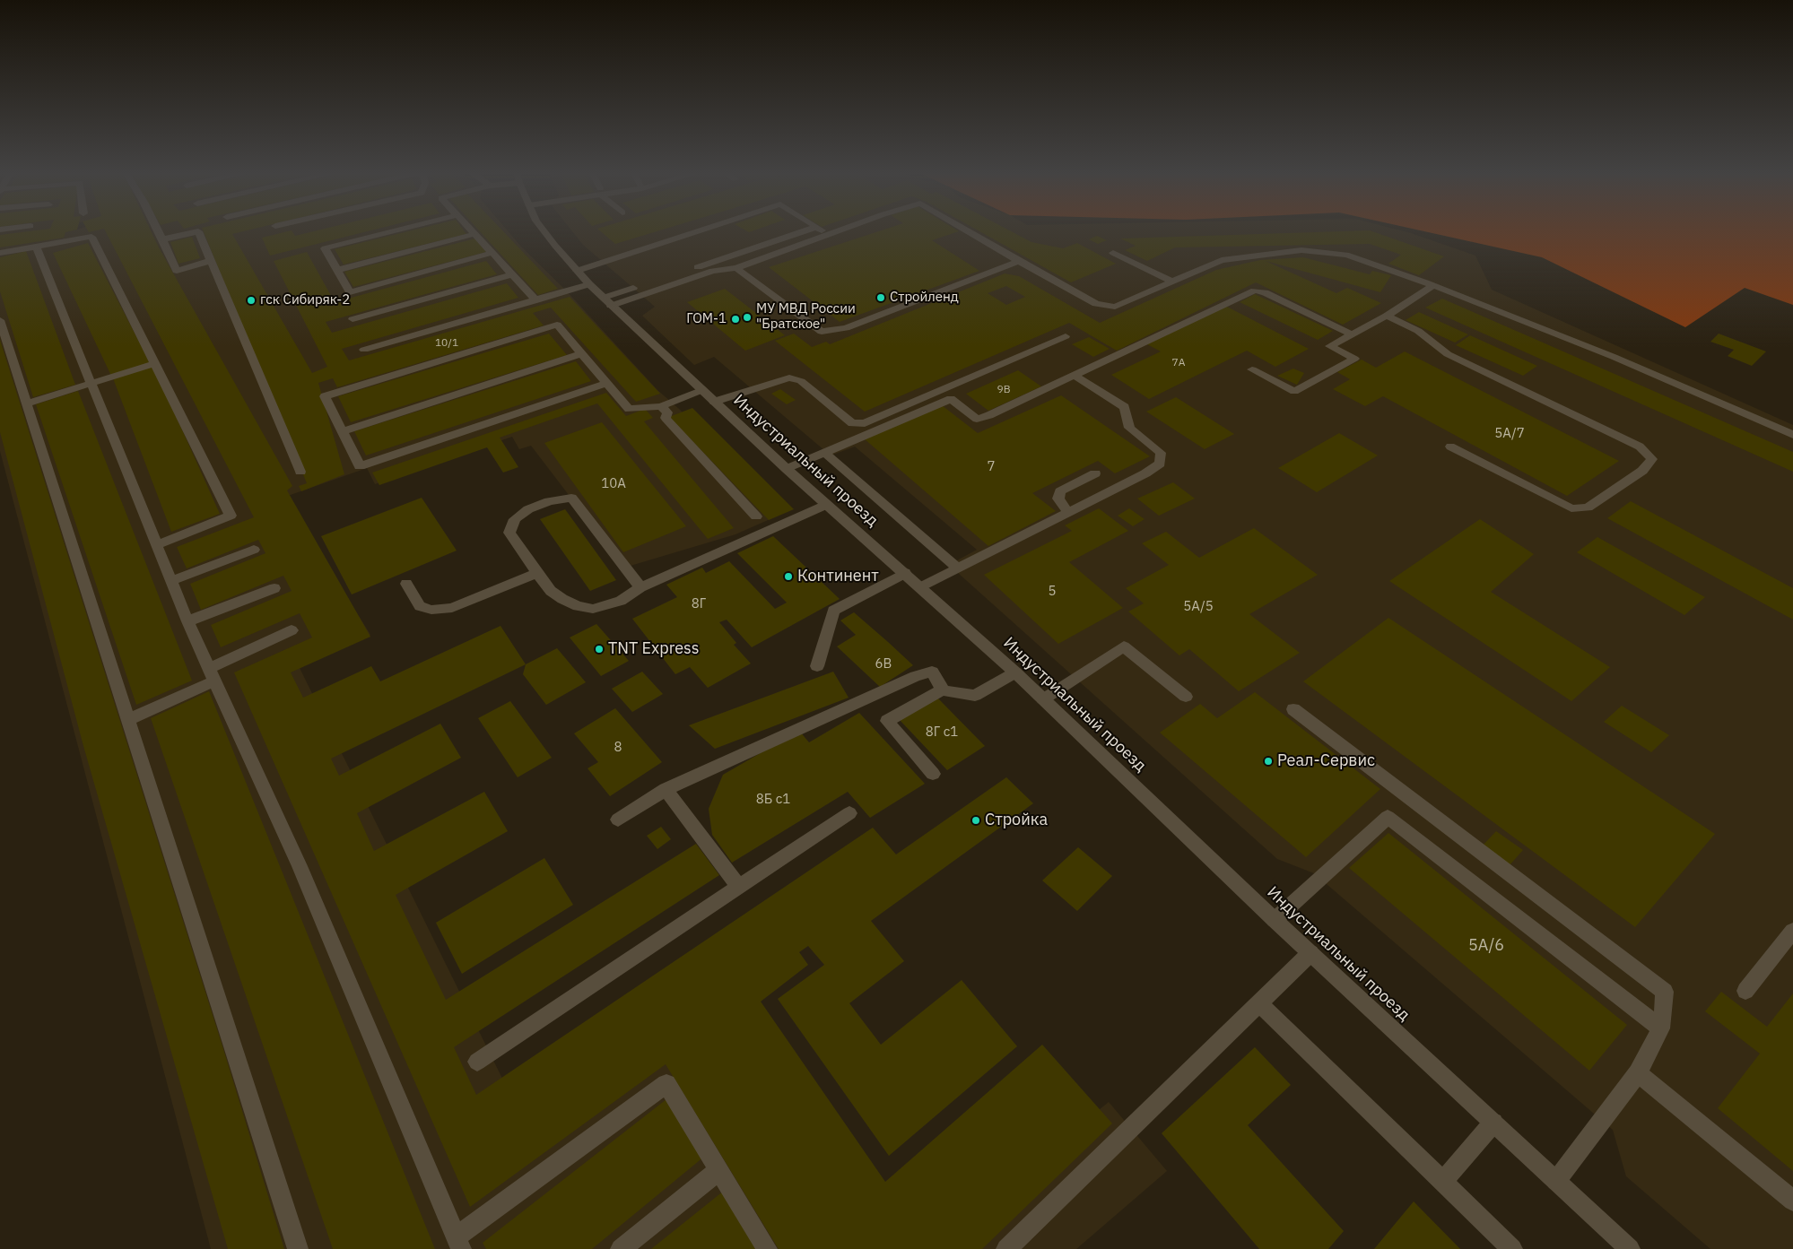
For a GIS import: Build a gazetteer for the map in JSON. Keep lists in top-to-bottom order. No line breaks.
{"streets":{"street":["Индустриальный проезд"]},"places":["Стройленд","гск Сибиряк-2","МУ МВД России \"Братское\"","ГОМ-1","Континент","TNT Express","Реал-Сервис","Стройка"],"house_numbers":["10/1","7А","9В","5А/7","7","10А","5","8Г","5А/5","6В","8Г с1","8","8Б с1","5А/6"]}
